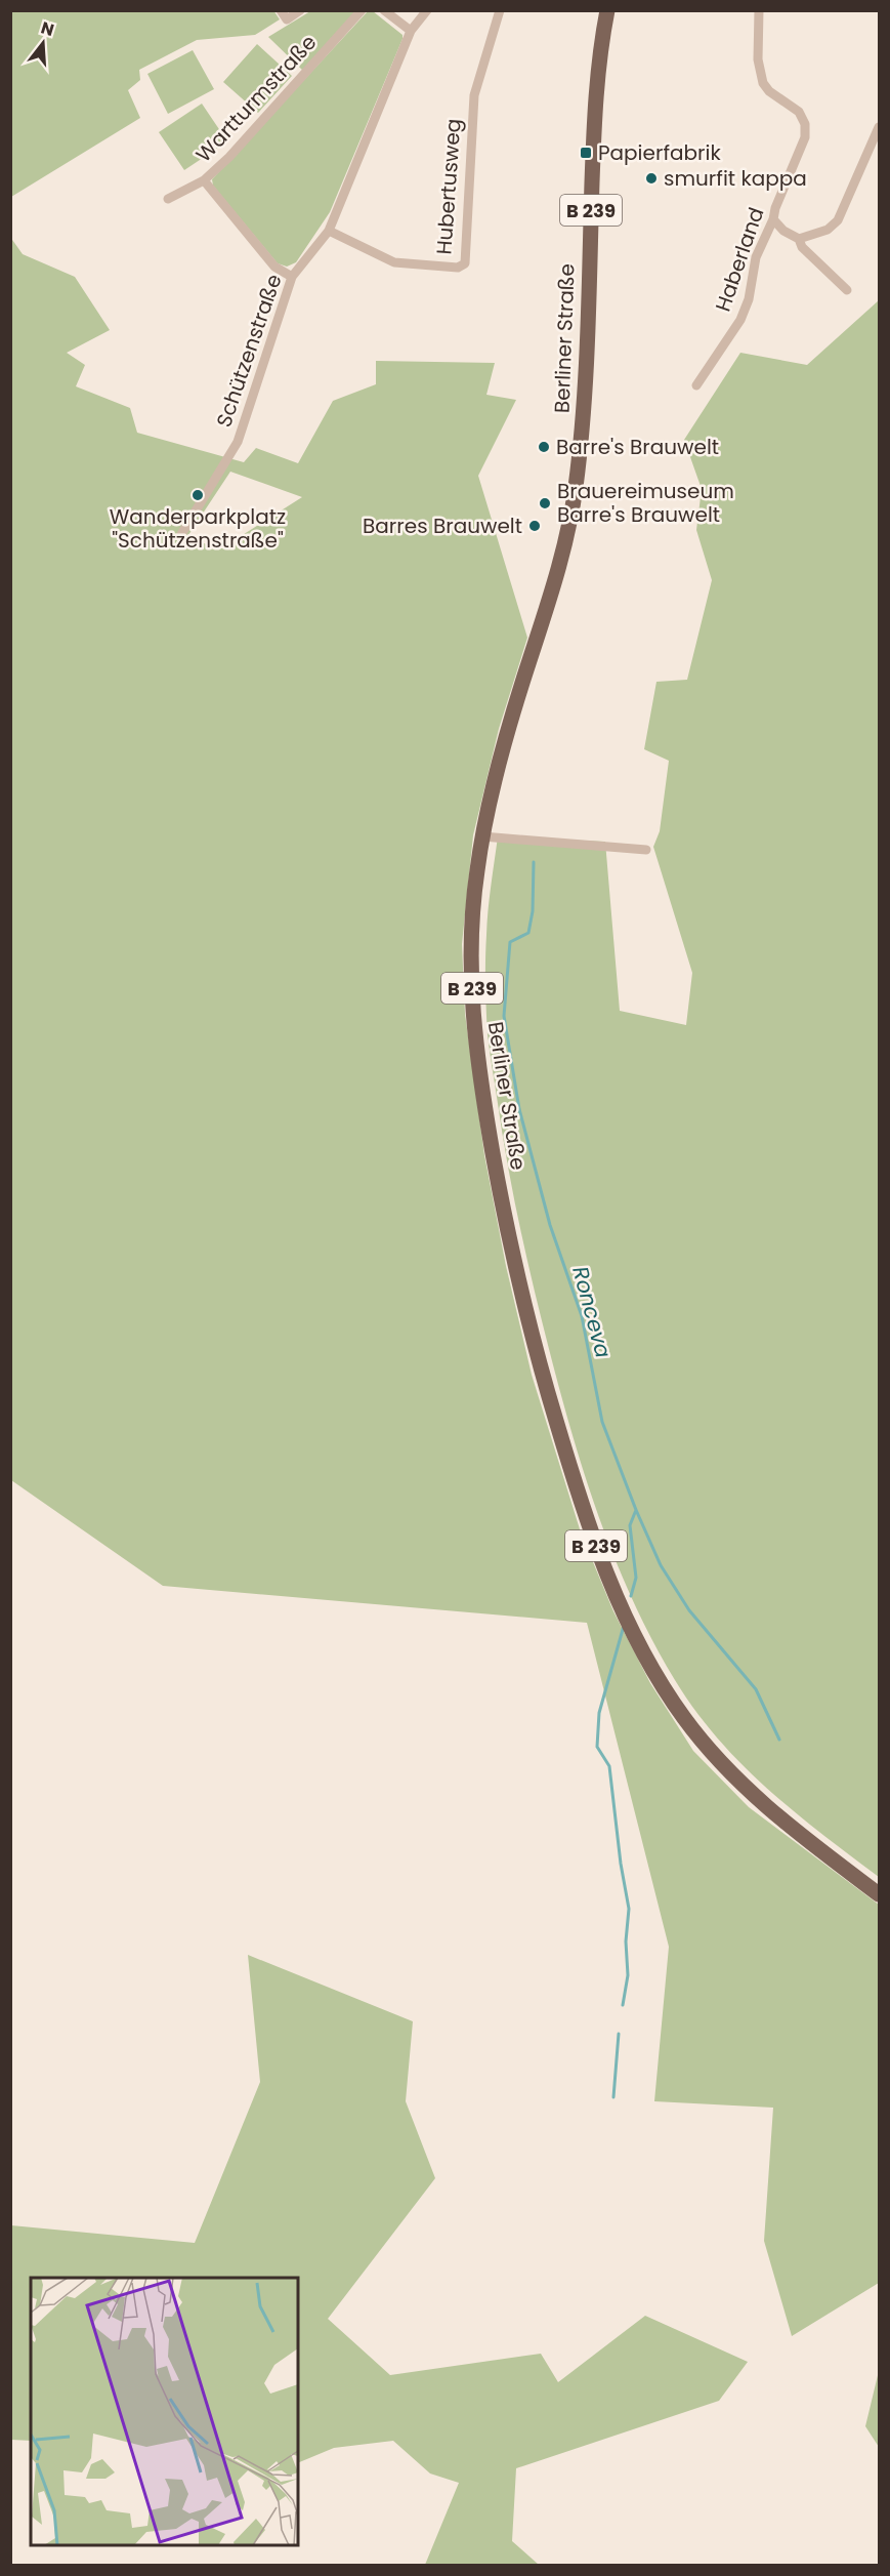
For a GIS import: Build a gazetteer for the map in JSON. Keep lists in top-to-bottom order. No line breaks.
{"streets":{"main road":["B 239","Berliner Straße"],"street":["Wartturmstraße","Hubertusweg","Haberland","Schützenstraße"]},"crossings":[["Hubertusweg","Schützenstraße"]],"water":["Ronceva"],"places":{"transit":["Papierfabrik"],"other":["smurfit kappa","Barre's Brauwelt","Wanderparkplatz \"Schützenstraße\"","Brauereimuseum Barre's Brauwelt","Barres Brauwelt"]},"north":"top"}
